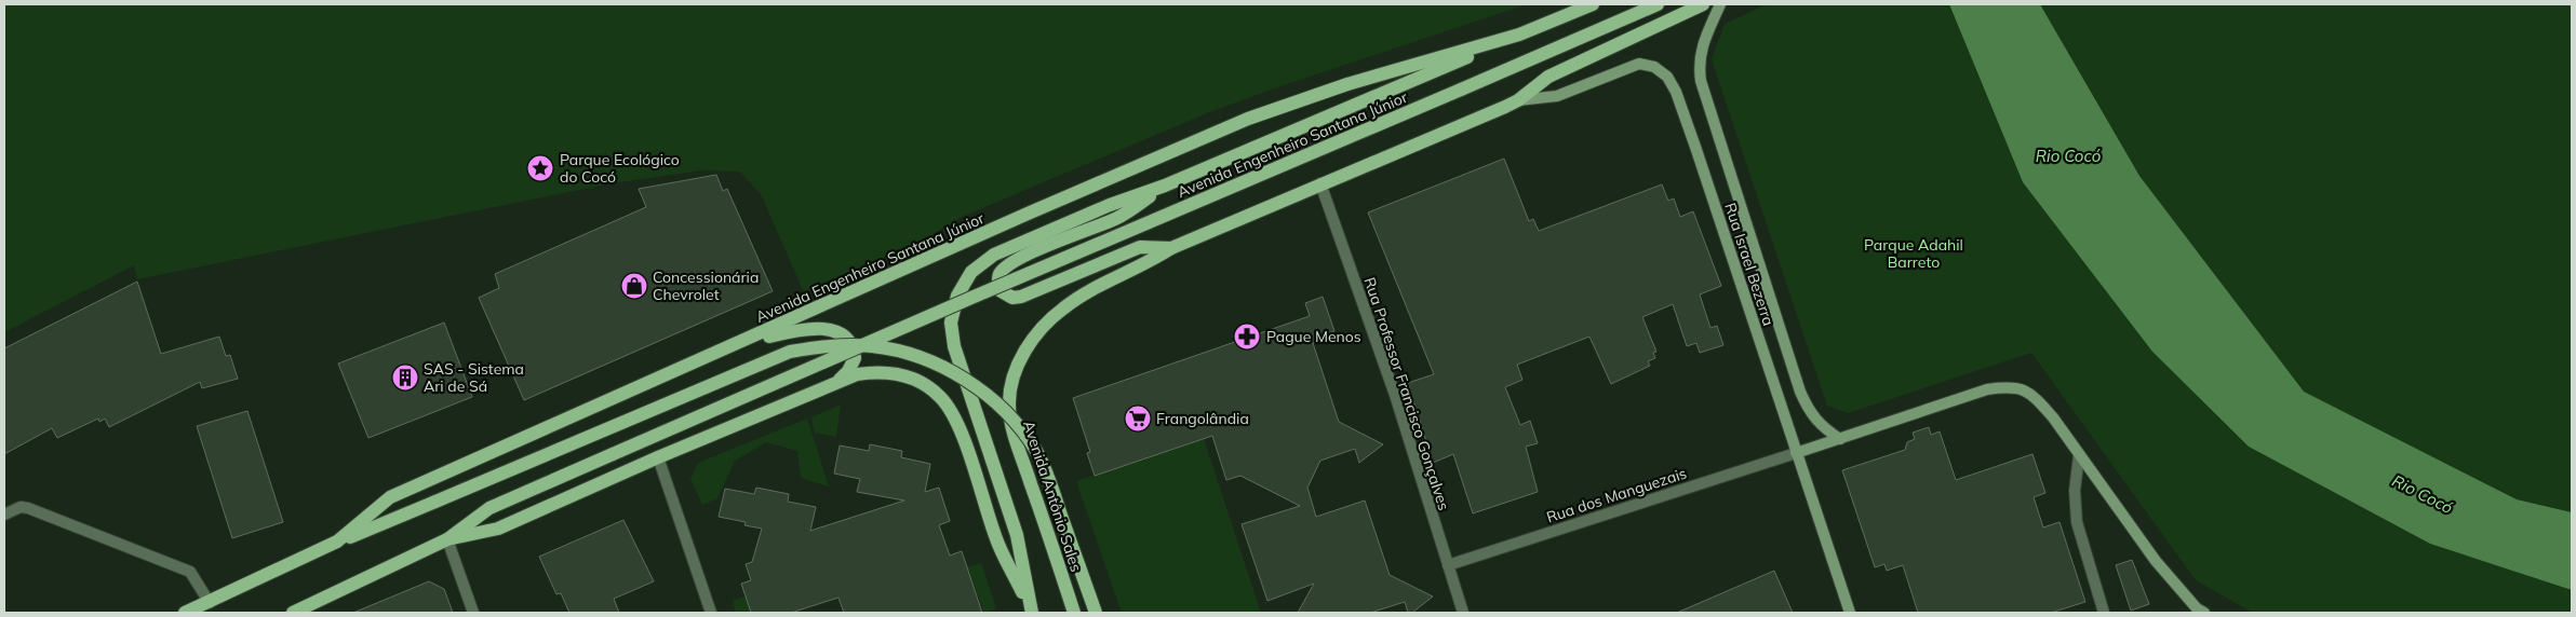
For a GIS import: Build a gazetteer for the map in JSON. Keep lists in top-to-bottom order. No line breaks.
{"streets":{"main road":["Avenida Engenheiro Santana Júnior","Avenida Antônio Sales"],"street":["Rua Israel Bezerra","Rua Professor Francisco Gonçalves","Rua dos Manguezais"]},"crossings":[["Rua Israel Bezerra","Rua dos Manguezais"],["Rua Professor Francisco Gonçalves","Rua dos Manguezais"]],"water":["Rio Cocó"],"parks":["Parque Adahil Barreto"],"places":{"place":["Parque Ecológico do Cocó"],"shop":["Concessionária Chevrolet"],"pharmacy":["Pague Menos"],"building":["SAS - Sistema Ari de Sá"],"supermarket":["Frangolândia"]}}
